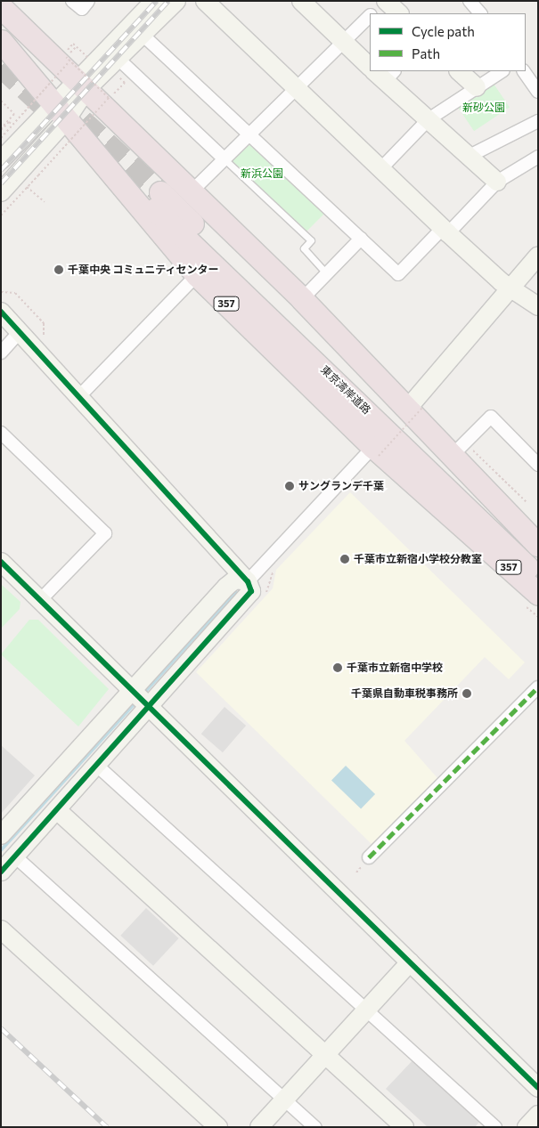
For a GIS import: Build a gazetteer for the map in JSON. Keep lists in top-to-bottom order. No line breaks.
{"streets":{"highway":["357","東京湾岸道路"]},"parks":["新砂公園","新浜公園"],"places":["千葉中央 コミュニティセンター","サングランデ千葉","千葉市立新宿小学校分教室","千葉市立新宿中学校","千葉県自動車税事務所"],"legend":["Cycle path","Path"]}
